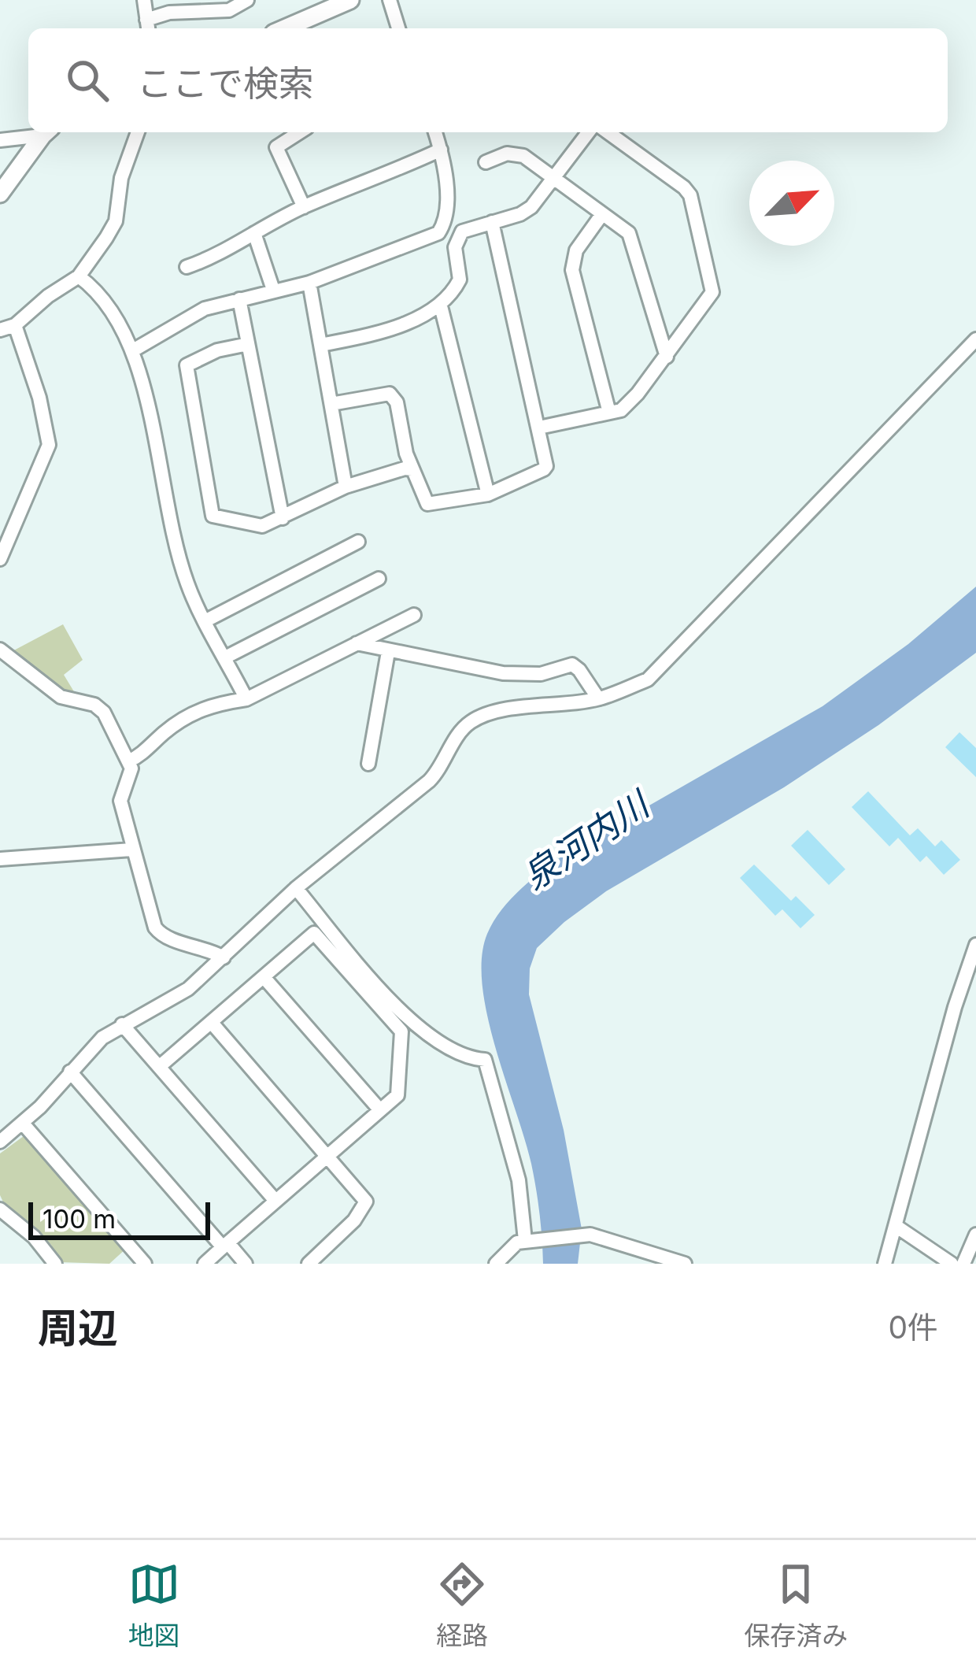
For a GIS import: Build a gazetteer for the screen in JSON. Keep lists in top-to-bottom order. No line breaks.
{"water":["泉河内川"],"scale_bar":"100 m","north":"top right","page":{"search":"ここで検索","scale":"100 m","heading":["周辺","0件"],"nav":["地図","経路","保存済み"]}}
